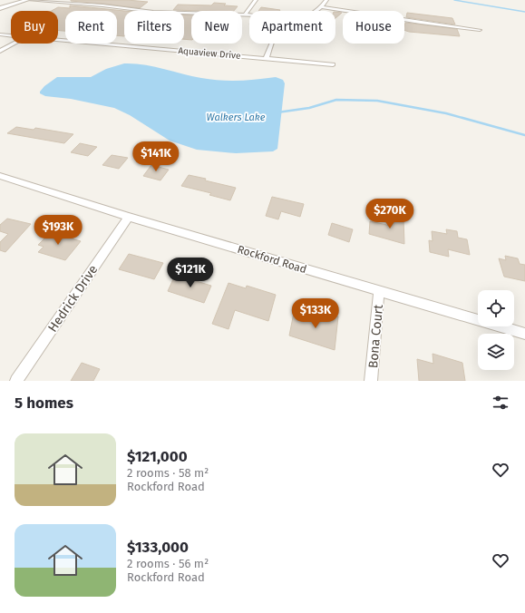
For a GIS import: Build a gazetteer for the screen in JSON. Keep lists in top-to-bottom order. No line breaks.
{"streets":{"street":["Aquaview Drive","Rockford Road","Hedrick Drive","Bona Court"]},"crossings":[["Rockford Road","Hedrick Drive"],["Rockford Road","Bona Court"]],"water":["Walkers Lake"],"page":{"chip":["Buy","Rent","Filters","New","Apartment","House"],"price":["$141K","$270K","$193K","$121K","$133K"],"heading":"5 homes","list":[{"name":"$121,000","note":"2 rooms · 58 m² · Rockford Road"},{"name":"$133,000","note":"2 rooms · 56 m² · Rockford Road"}]}}
